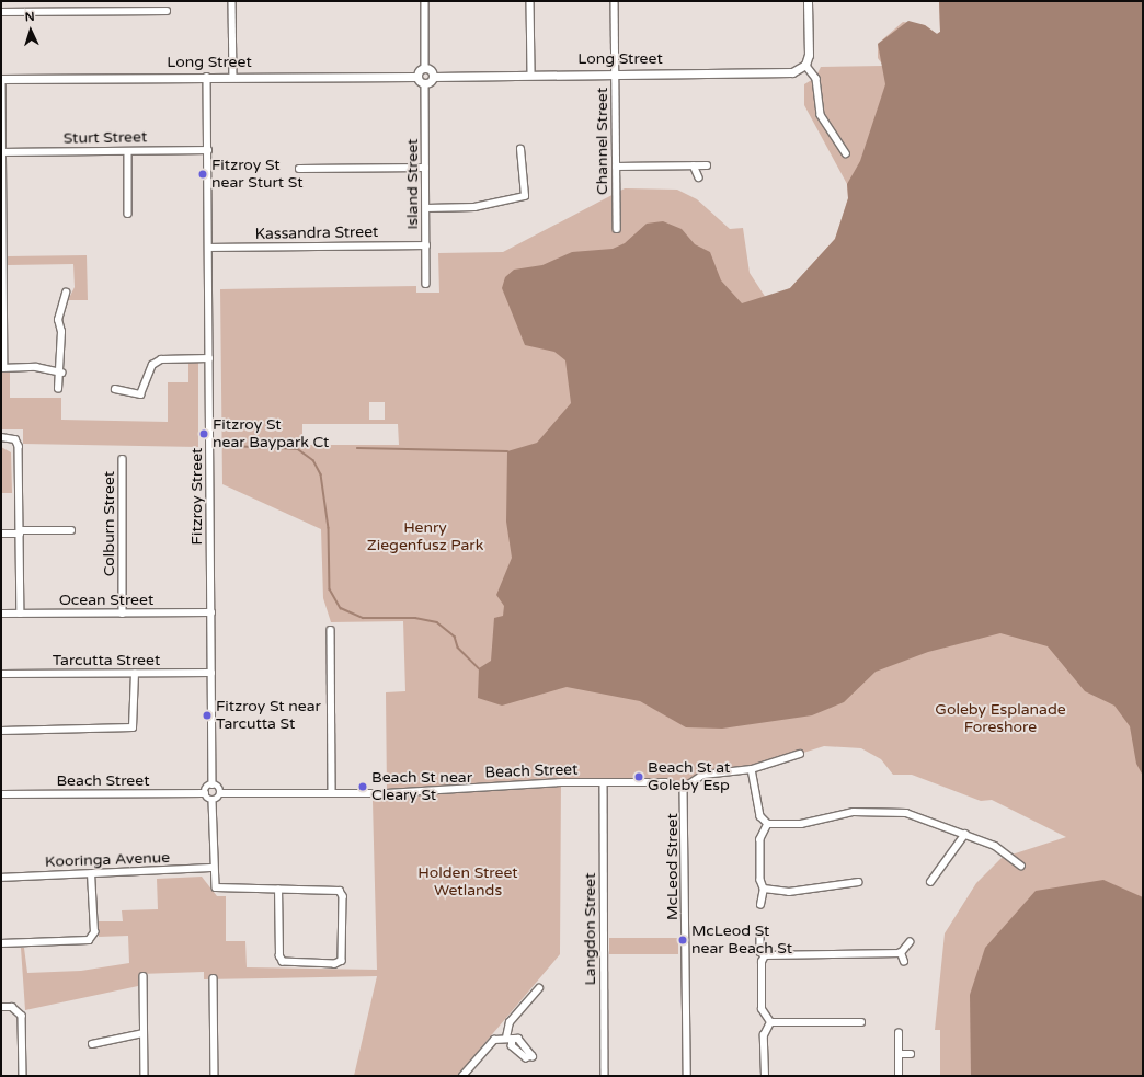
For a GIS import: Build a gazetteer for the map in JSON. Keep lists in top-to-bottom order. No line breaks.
{"streets":{"street":["Long Street","Sturt Street","Channel Street","Island Street","Kassandra Street","Fitzroy Street","Colburn Street","Ocean Street","Tarcutta Street","Beach Street","Kooringa Avenue","McLeod Street","Langdon Street"]},"crossings":[["Long Street","Channel Street"],["Long Street","Fitzroy Street"],["Sturt Street","Fitzroy Street"],["Island Street","Kassandra Street"],["Kassandra Street","Fitzroy Street"],["Fitzroy Street","Ocean Street"],["Fitzroy Street","Tarcutta Street"],["Colburn Street","Ocean Street"],["Beach Street","McLeod Street"],["Beach Street","Langdon Street"]],"parks":["Henry Ziegenfusz Park","Goleby Esplanade Foreshore","Holden Street Wetlands"],"places":["Fitzroy St near Sturt St","Fitzroy St near Baypark Ct","Fitzroy St near Tarcutta St","Beach St at Goleby Esp","Beach St near Cleary St","McLeod St near Beach St"],"north":"top"}
